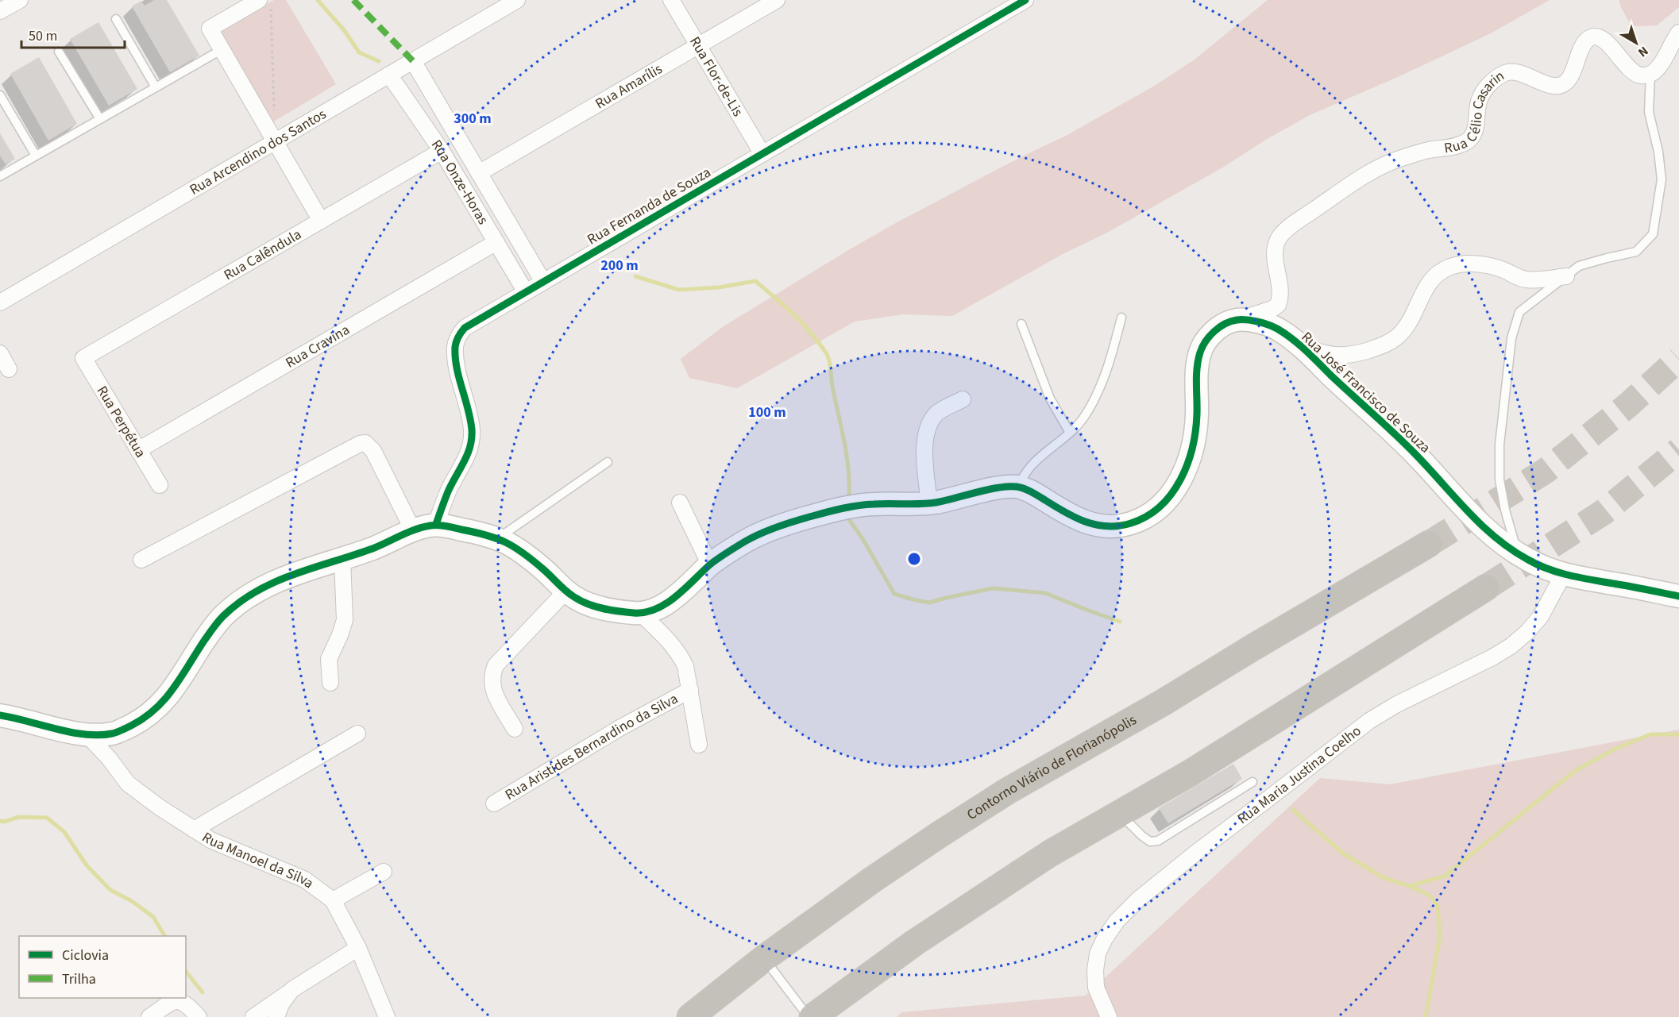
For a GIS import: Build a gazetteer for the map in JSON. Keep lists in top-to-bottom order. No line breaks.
{"streets":{"highway":["Contorno Viário de Florianópolis"],"street":["Rua Flor-de-Lis","Rua Amarílis","Rua Célio Casarin","Rua Arcendino dos Santos","Rua Onze-Horas","Rua Fernanda de Souza","Rua Calêndula","Rua Cravina","Rua José Francisco de Souza","Rua Perpétua","Rua Aristides Bernardino da Silva","Rua Maria Justina Coelho","Rua Manoel da Silva"]},"crossings":[["Rua Flor-de-Lis","Rua Amarílis"],["Rua Flor-de-Lis","Rua Fernanda de Souza"],["Rua Amarílis","Rua Onze-Horas"],["Rua Célio Casarin","Rua José Francisco de Souza"],["Rua Arcendino dos Santos","Rua Onze-Horas"],["Rua Onze-Horas","Rua Fernanda de Souza"],["Rua Onze-Horas","Rua Calêndula"],["Rua Onze-Horas","Rua Cravina"],["Rua Calêndula","Rua Perpétua"],["Rua Cravina","Rua Perpétua"],["Rua José Francisco de Souza","Rua Maria Justina Coelho"]],"legend":["Ciclovia","Trilha"],"scale_bar":"50 m","north":"bottom right","rings":["300 m","200 m","100 m"]}
